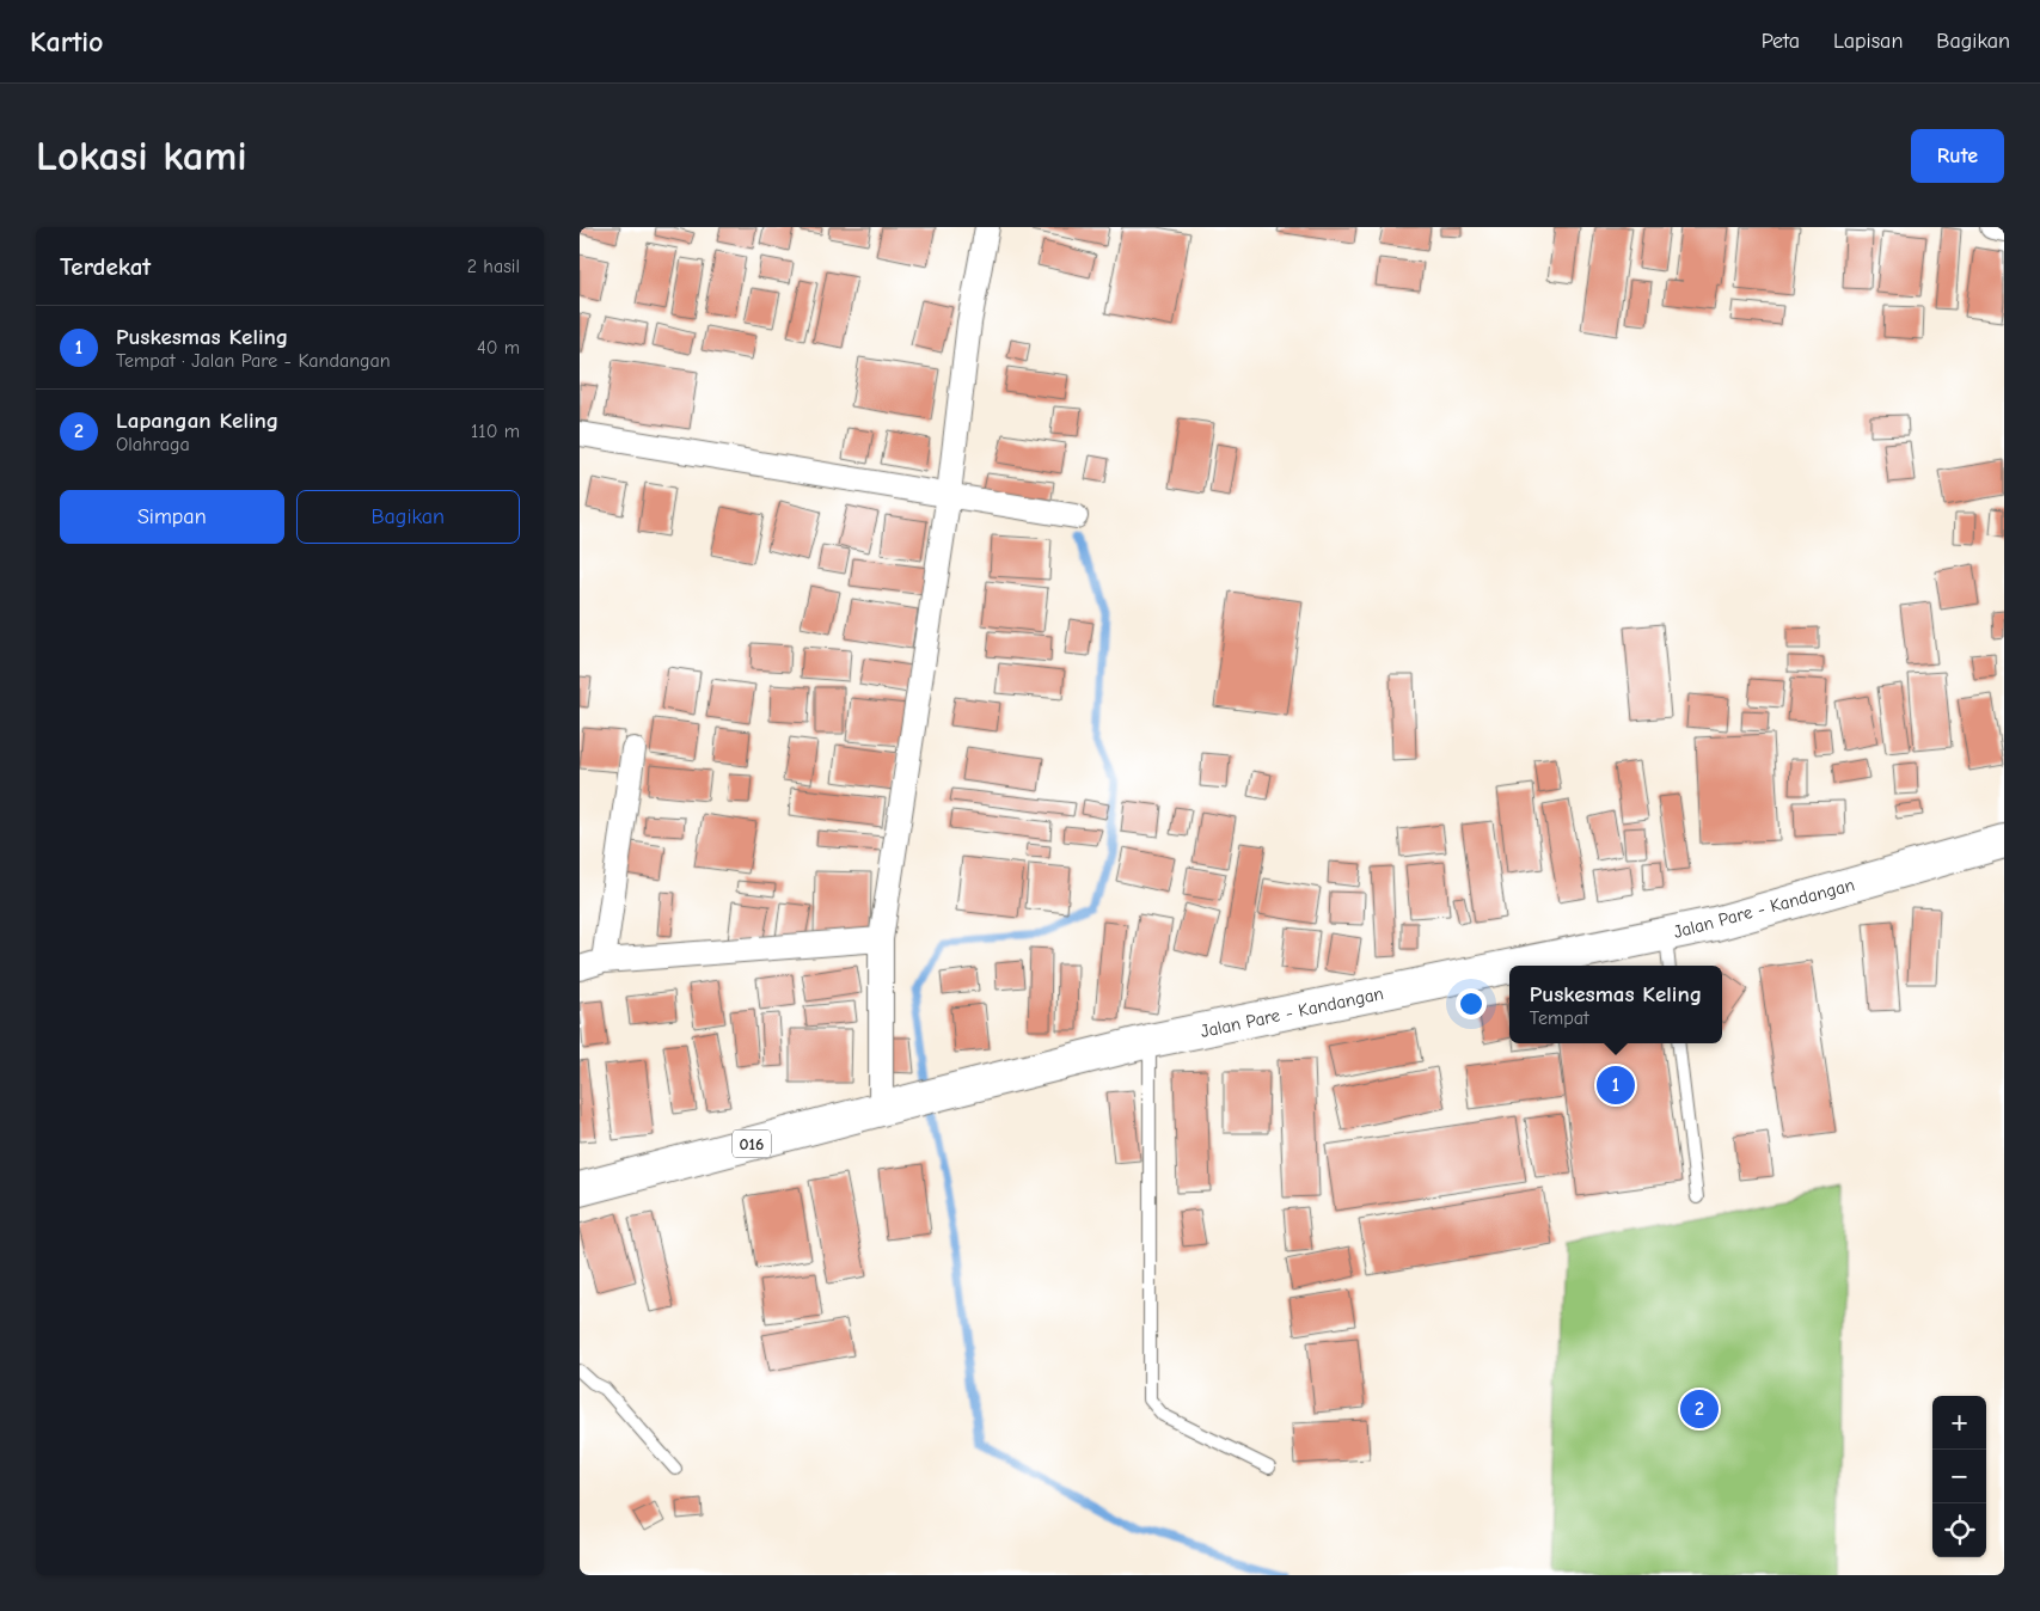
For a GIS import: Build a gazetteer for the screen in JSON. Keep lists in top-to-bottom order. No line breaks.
{"streets":{"main road":["Jalan Pare - Kandangan","016"]},"page":{"header":"Kartio","nav":["Peta","Lapisan","Bagikan"],"buttons":["Rute",["Simpan","Bagikan"]],"title":"Lokasi kami","heading":["Terdekat","2 hasil"],"list":[{"mark":"1","name":"Puskesmas Keling","note":"Tempat · Jalan Pare - Kandangan","value":"40 m"},{"mark":"2","name":"Lapangan Keling","note":"Olahraga","value":"110 m"}],"popup":["Puskesmas Keling","Tempat"],"pins":["1","2"],"map_buttons":["+","−"]}}
